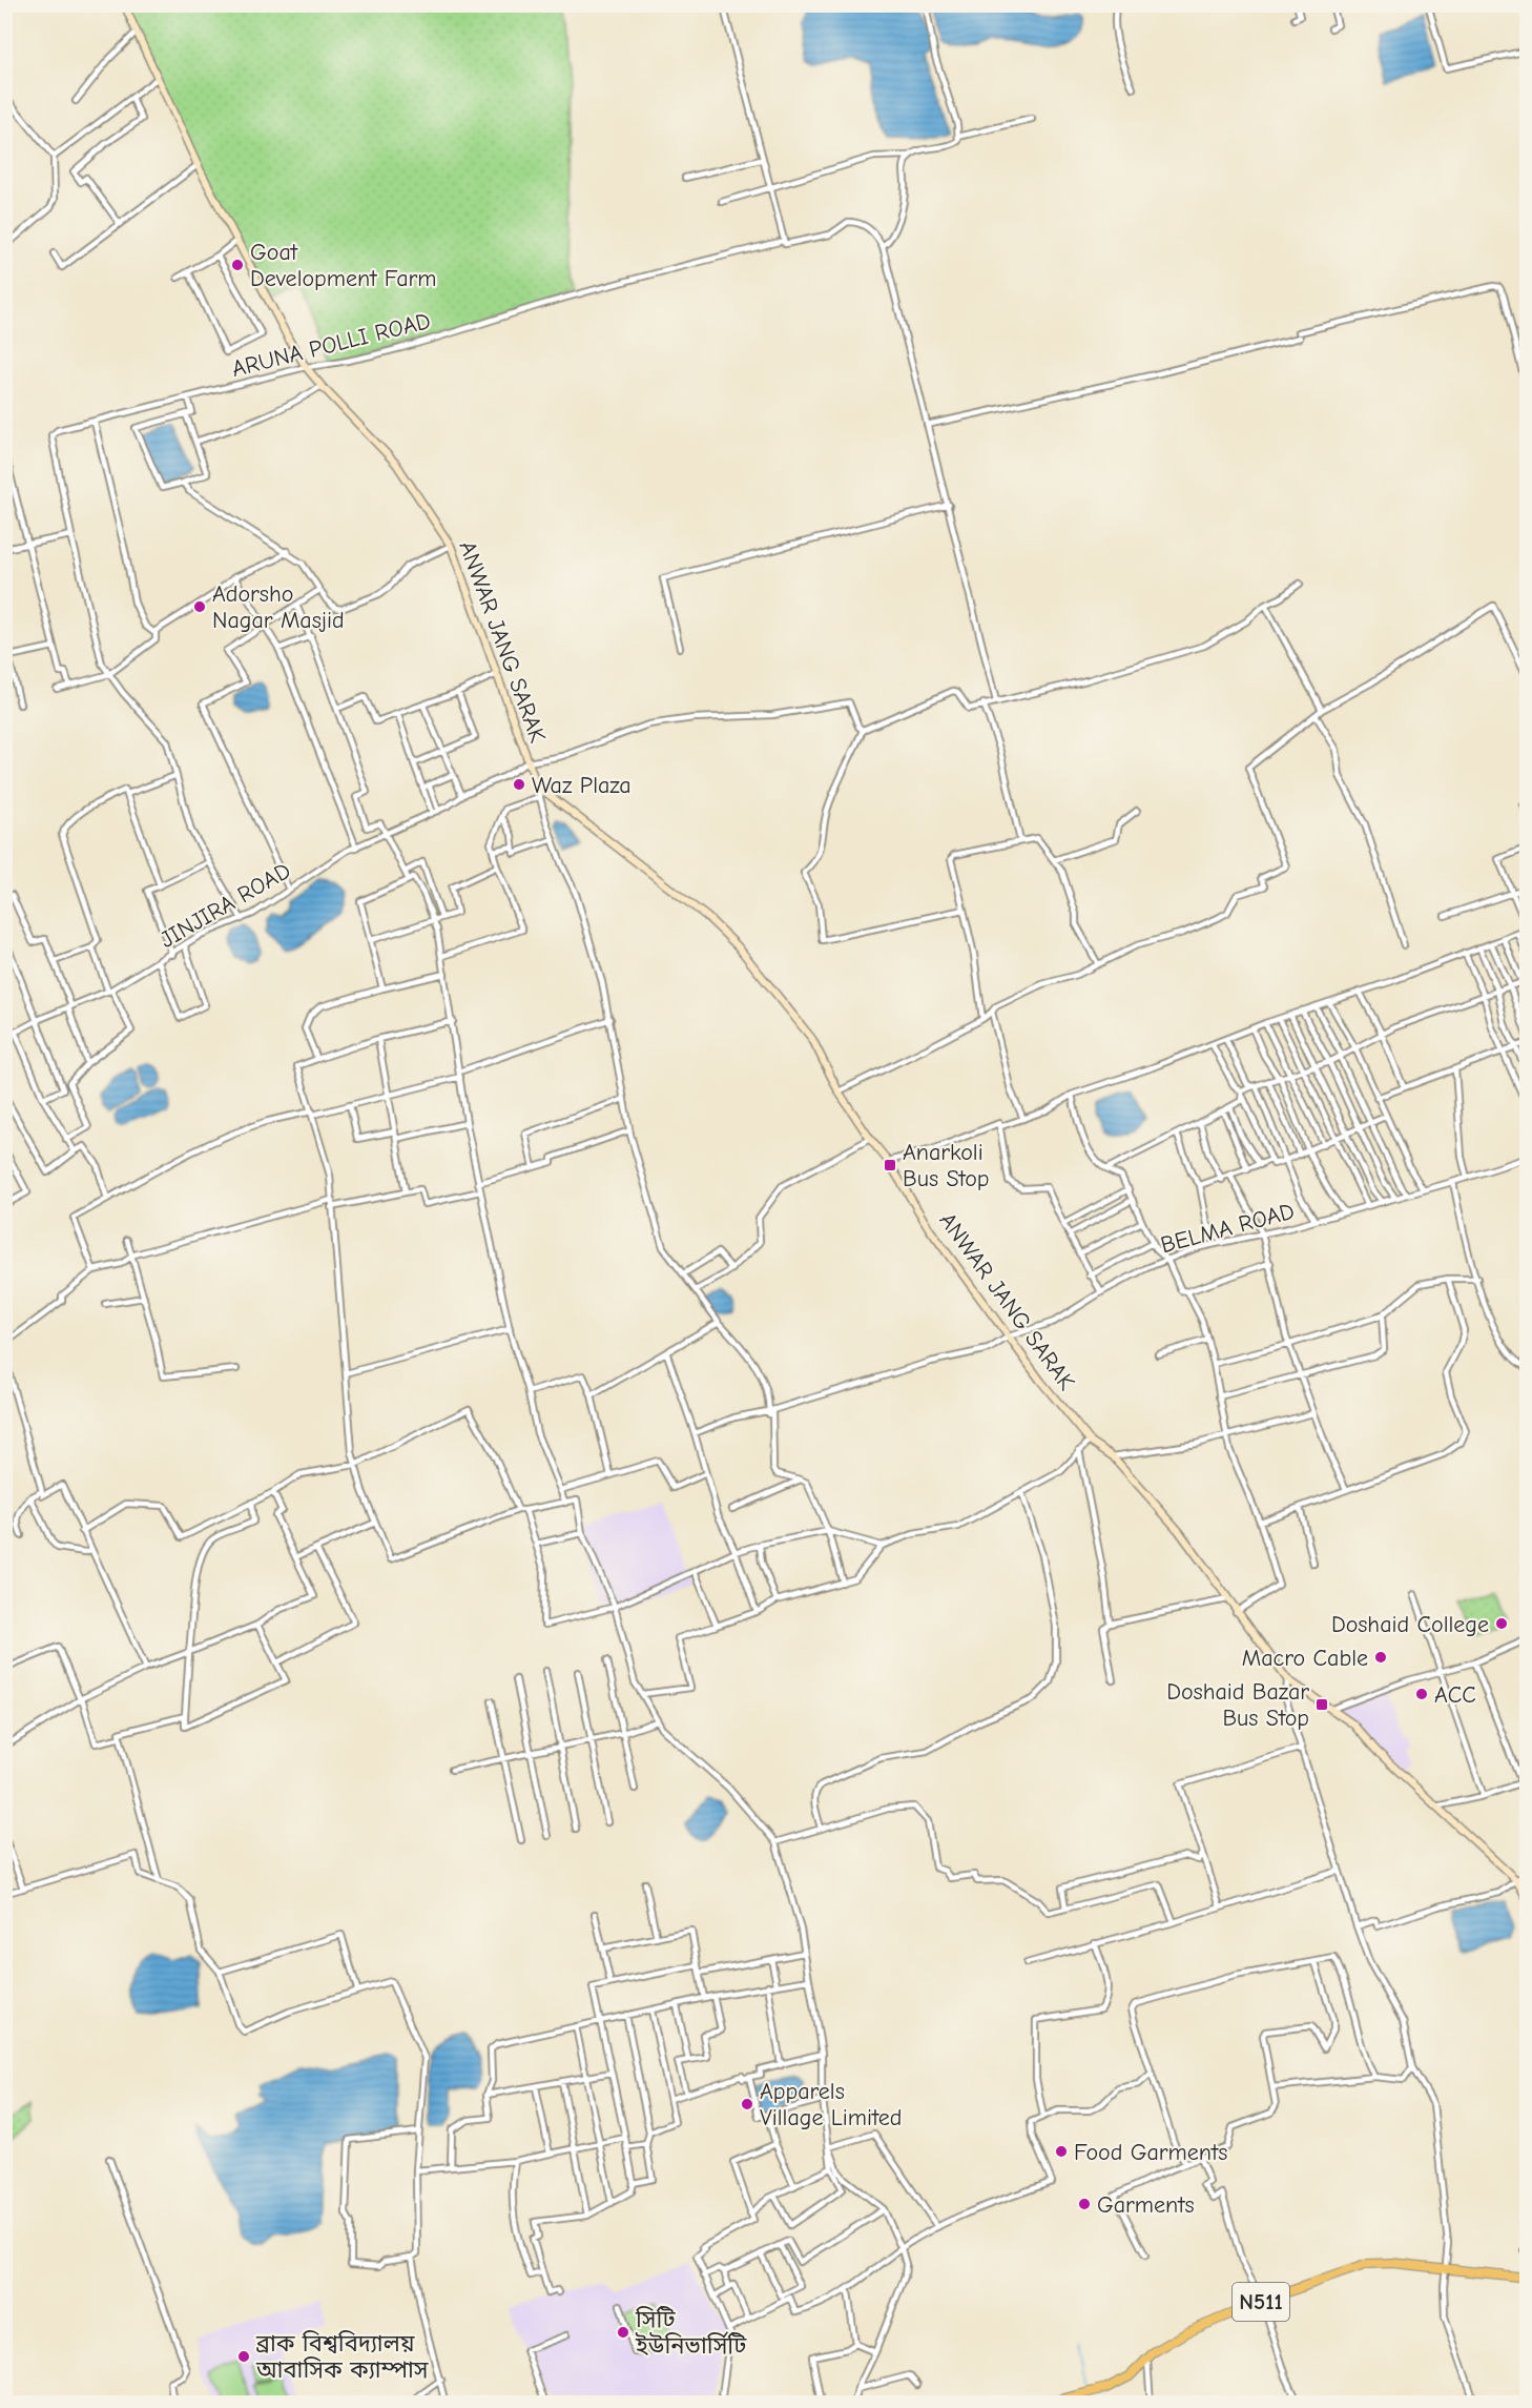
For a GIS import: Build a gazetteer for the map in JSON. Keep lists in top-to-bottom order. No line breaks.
{"streets":{"highway":["N511"],"main road":["ANWAR JANG SARAK"],"street":["ARUNA POLLI ROAD","JINJIRA ROAD","BELMA ROAD"]},"crossings":[["ARUNA POLLI ROAD","ANWAR JANG SARAK"],["ANWAR JANG SARAK","JINJIRA ROAD"],["ANWAR JANG SARAK","BELMA ROAD"]],"places":{"other":["Goat Development Farm","Adorsho Nagar Masjid","Waz Plaza","Doshaid College","Macro Cable","ACC","Apparels Village Limited","Food Garments","Garments","সিটি ইউনিভার্সিটি","ব্রাক বিশ্ববিদ্যালয় আবাসিক ক্যাম্পাস"],"transit":["Anarkoli Bus Stop","Doshaid Bazar Bus Stop"]}}
